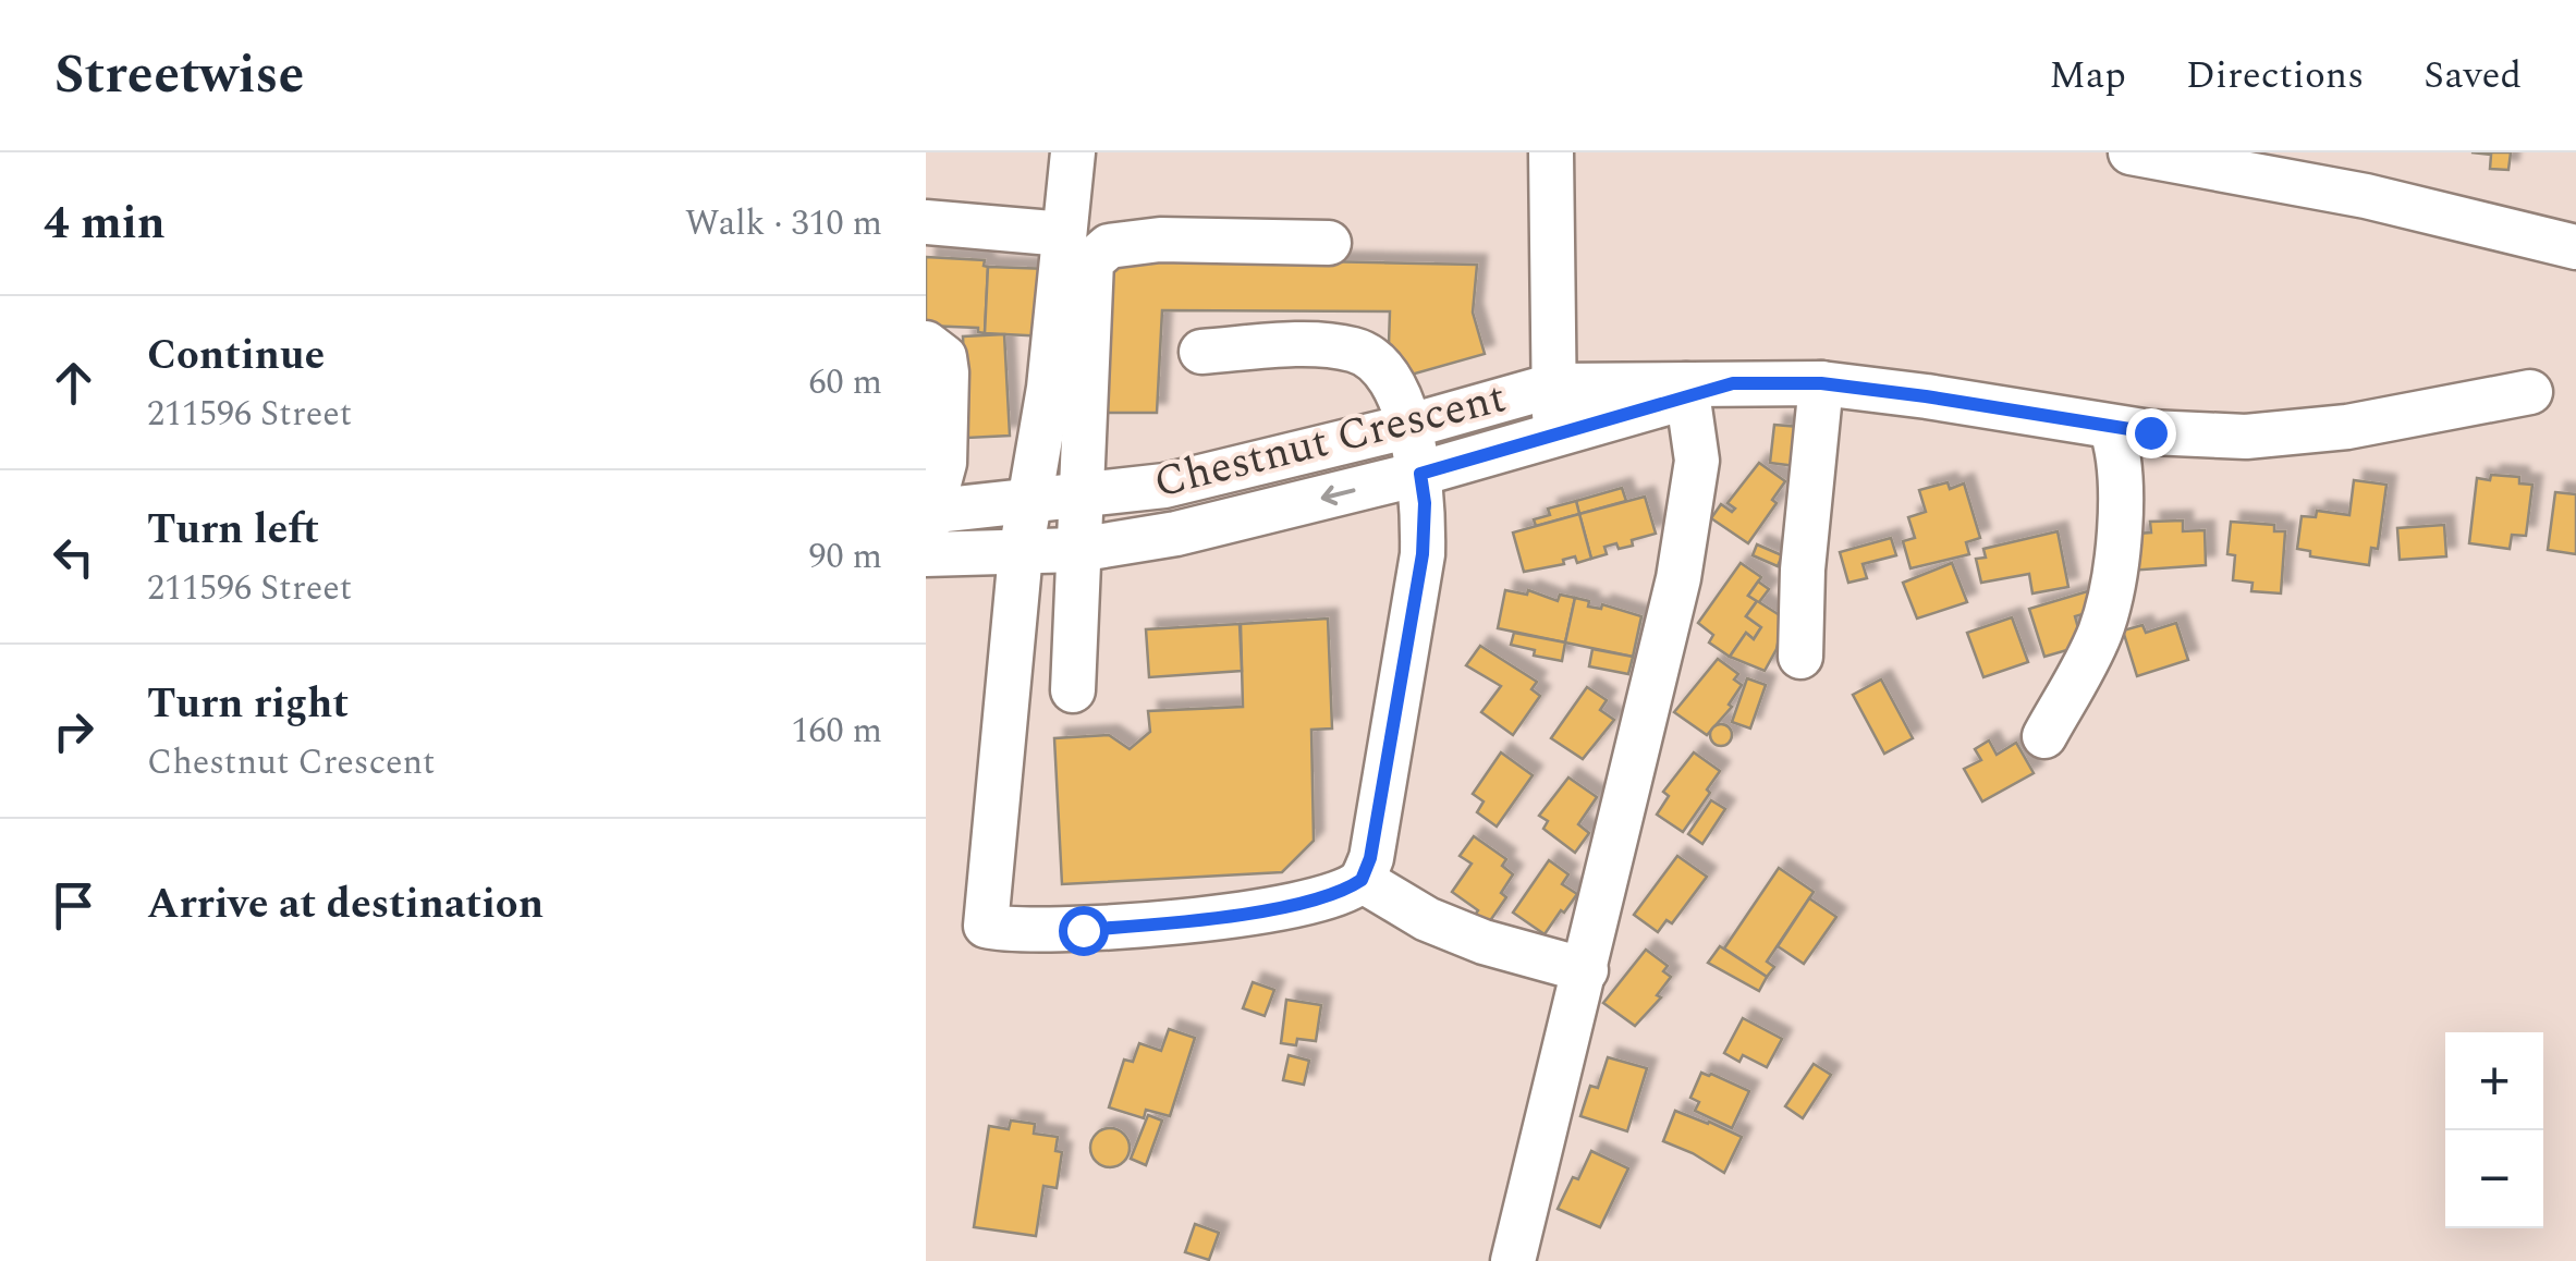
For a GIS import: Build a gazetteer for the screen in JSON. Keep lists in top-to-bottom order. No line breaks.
{"streets":{"street":["Chestnut Crescent"]},"page":{"header":"Streetwise","nav":["Map","Directions","Saved"],"heading":["4 min","Walk · 310 m"],"list":[["Continue","211596 Street","60 m"],["Turn left","211596 Street","90 m"],["Turn right","Chestnut Crescent","160 m"],"Arrive at destination"],"map_buttons":["+","−"]}}
